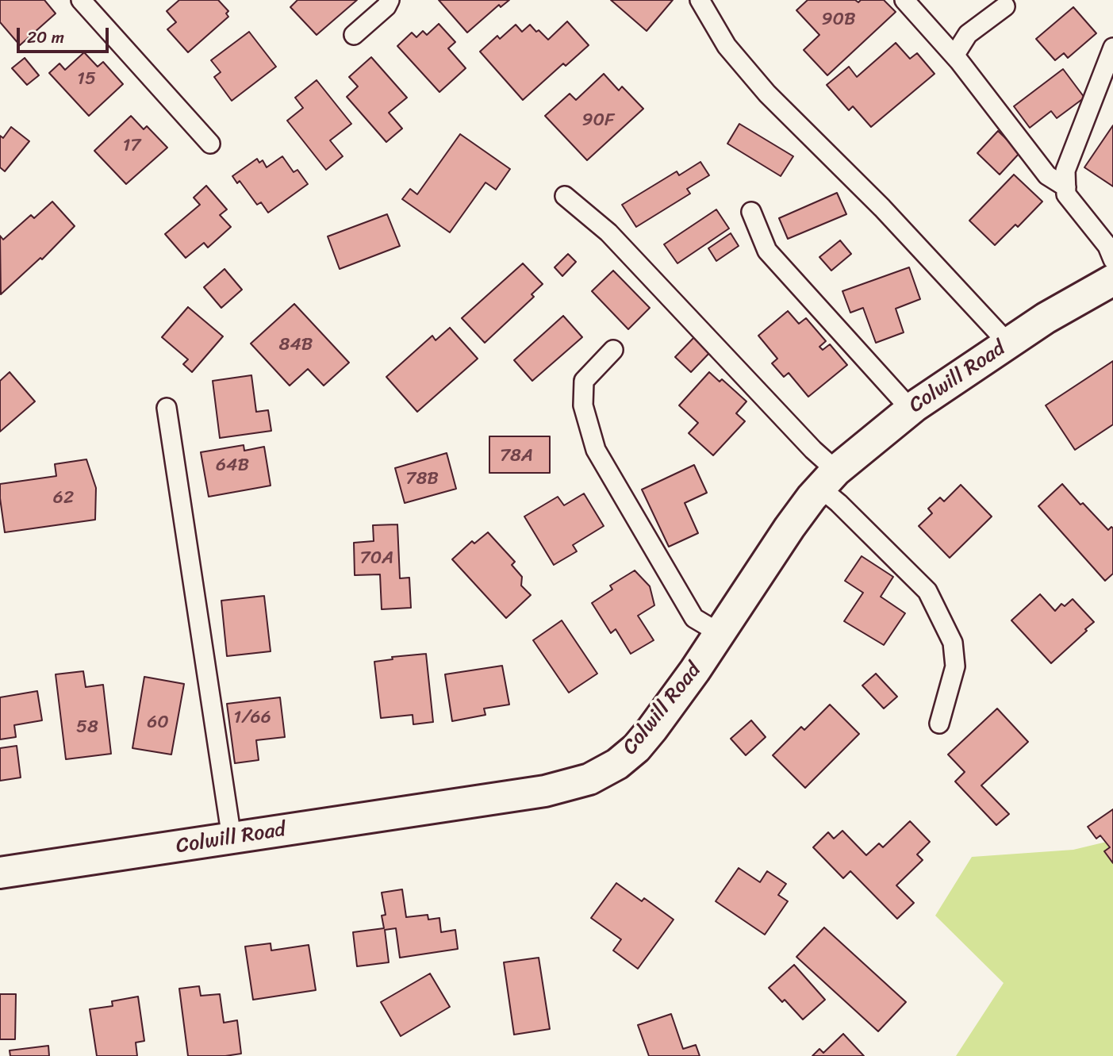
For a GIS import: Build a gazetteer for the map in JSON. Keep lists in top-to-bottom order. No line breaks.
{"streets":{"street":["Colwill Road"]},"house_numbers":["90B","15","90F","17","84B","78A","64B","78B","62","70A","1/66","60","58"],"scale_bar":"20 m"}
